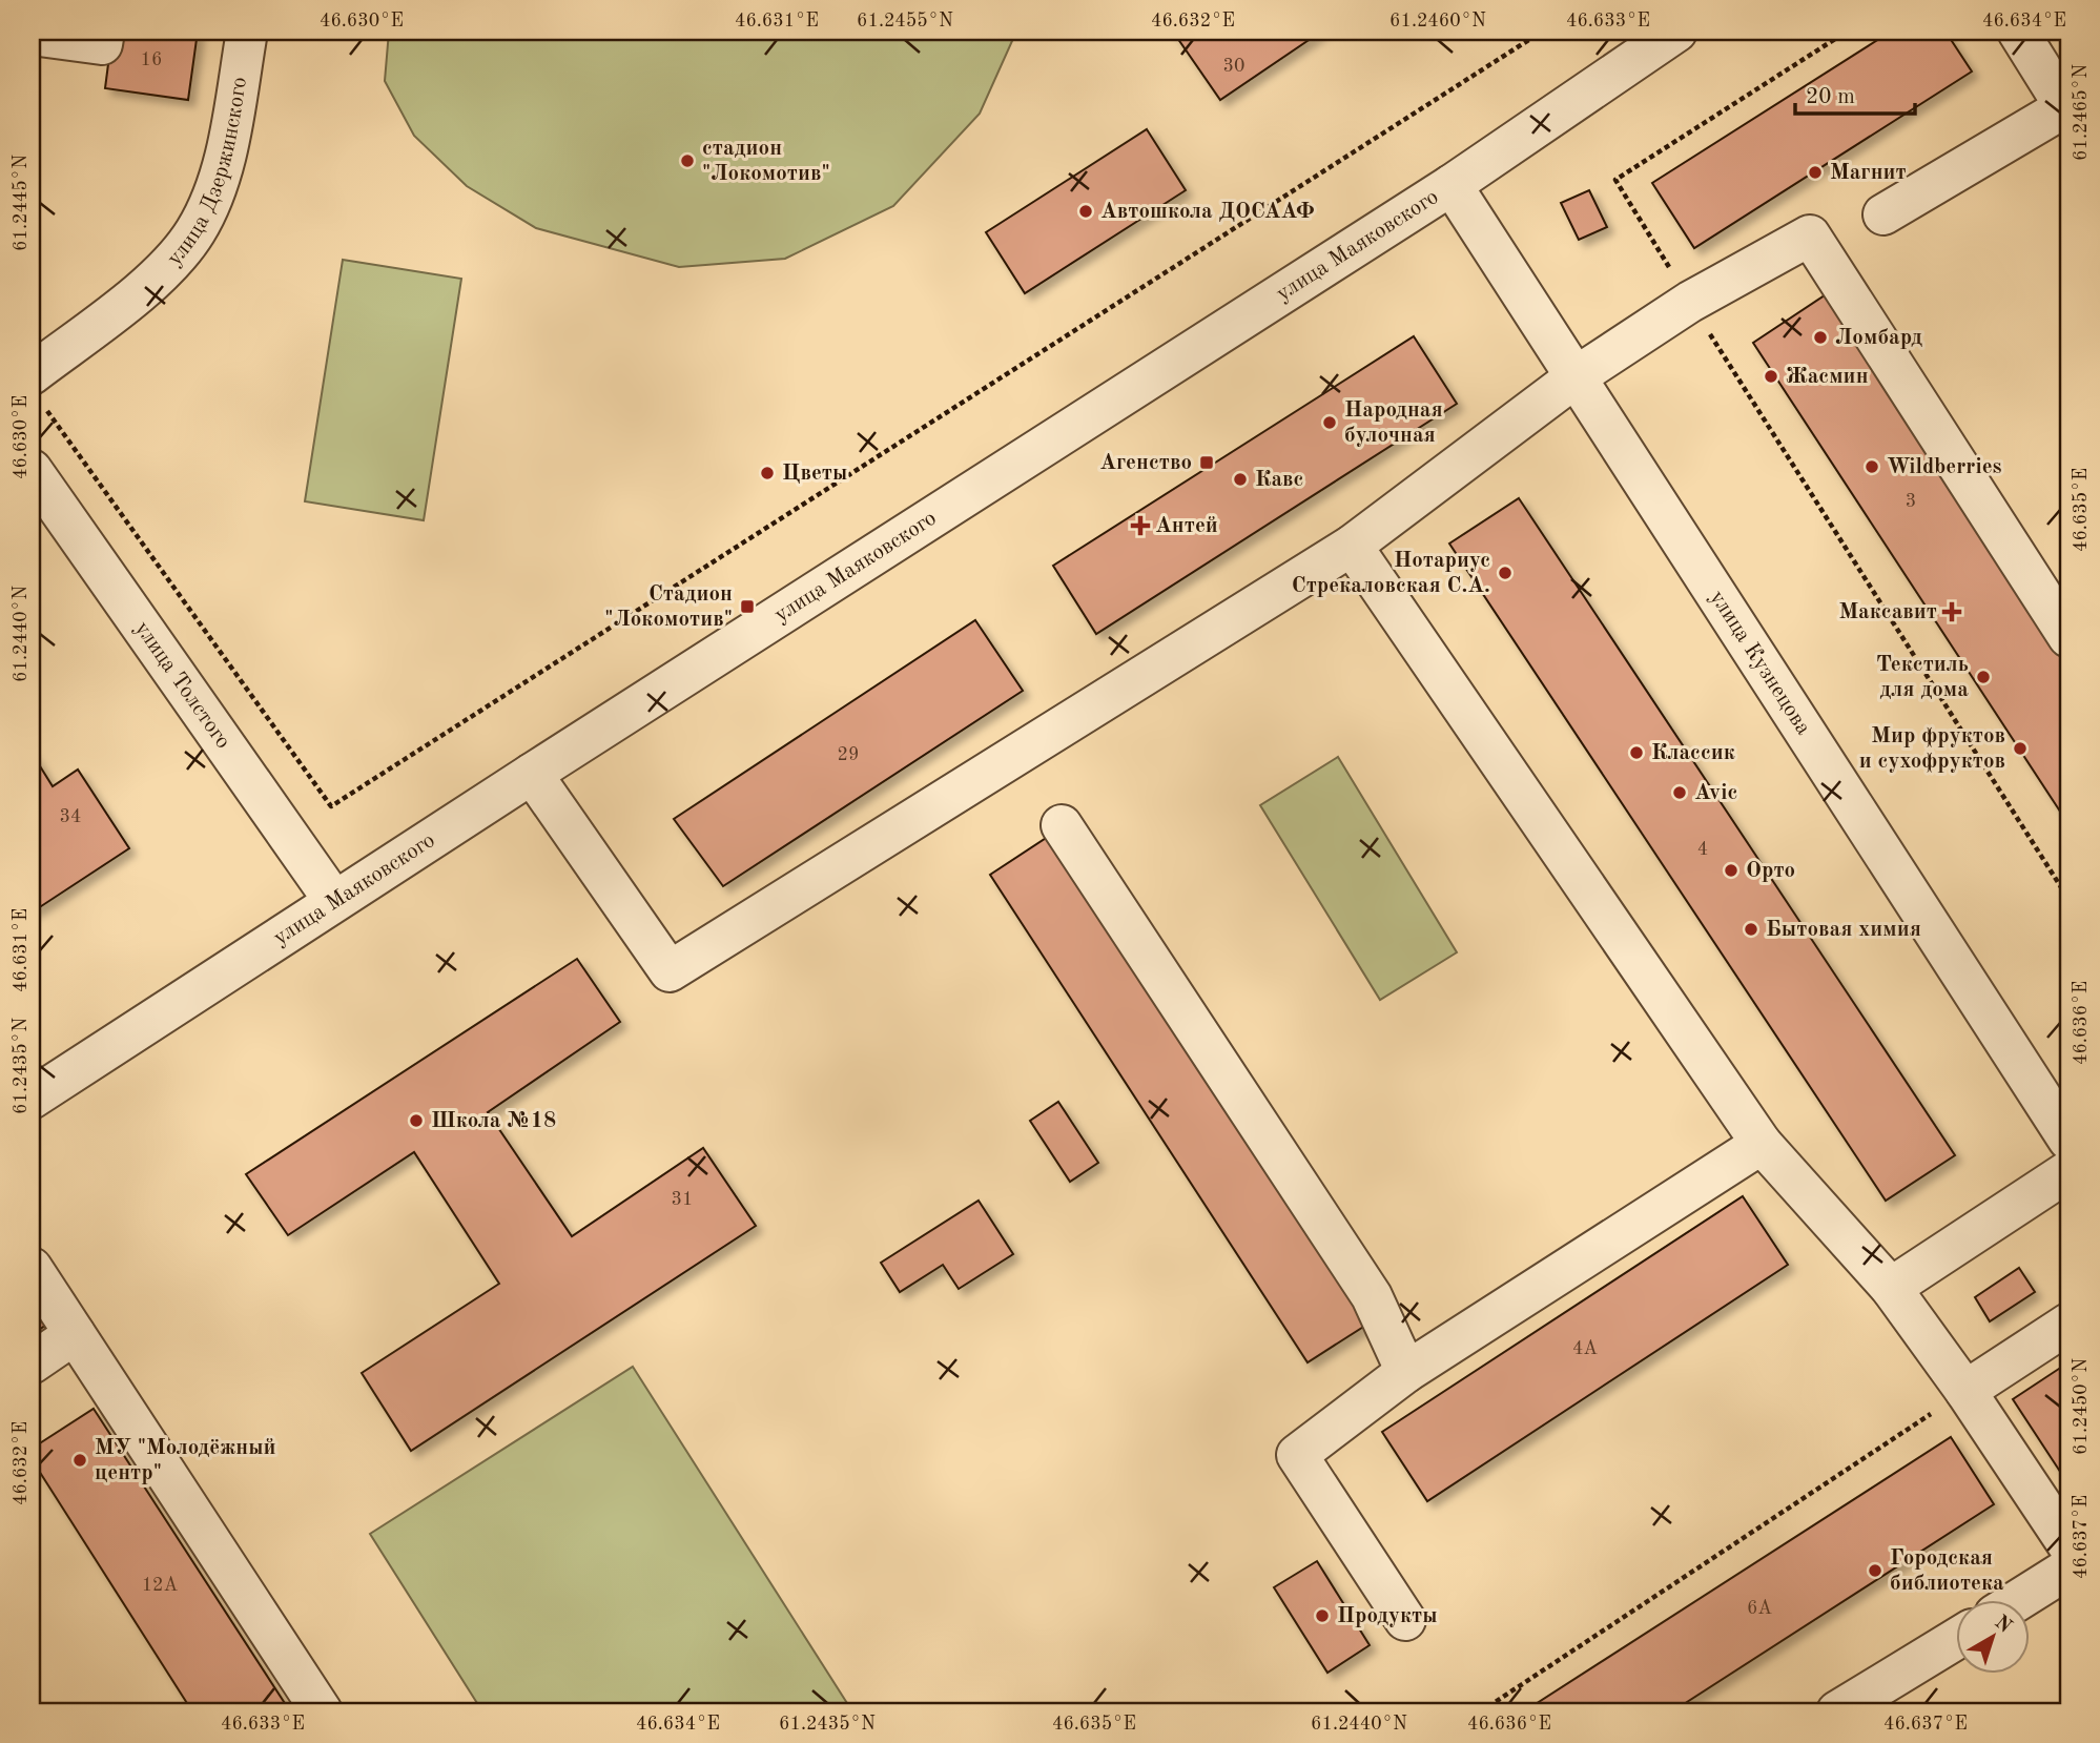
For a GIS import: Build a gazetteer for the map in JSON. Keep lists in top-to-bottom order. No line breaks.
{"streets":{"street":["улица Дзержинского","улица Маяковского","улица Кузнецова","улица Толстого"]},"crossings":[["улица Маяковского","улица Кузнецова"],["улица Маяковского","улица Толстого"]],"places":{"other":["стадион \"Локомотив\"","Магнит","Автошкола ДОСААФ","Ломбард","Жасмин","Народная булочная","Wildberries","Цветы","Кавс","Нотариус Стрекаловская С.А.","Текстиль для дома","Мир фруктов и сухофруктов","Классик","Avic","Орто","Бытовая химия","Школа №18","МУ \"Молодёжный центр\"","Городская библиотека","Продукты"],"transit":["Агенство","Стадион \"Локомотив\""],"health":["Антей","Максавит"]},"house_numbers":["16","30","3","29","34","4","31","4А","12А","6А"],"scale_bar":"20 m","north":"top right","coordinates":["46.630°E","46.631°E","61.2455°N","46.632°E","61.2460°N","46.633°E","46.634°E","61.2465°N","61.2445°N","46.635°E","61.2440°N","46.636°E","61.2435°N","61.2450°N","46.637°E"]}
